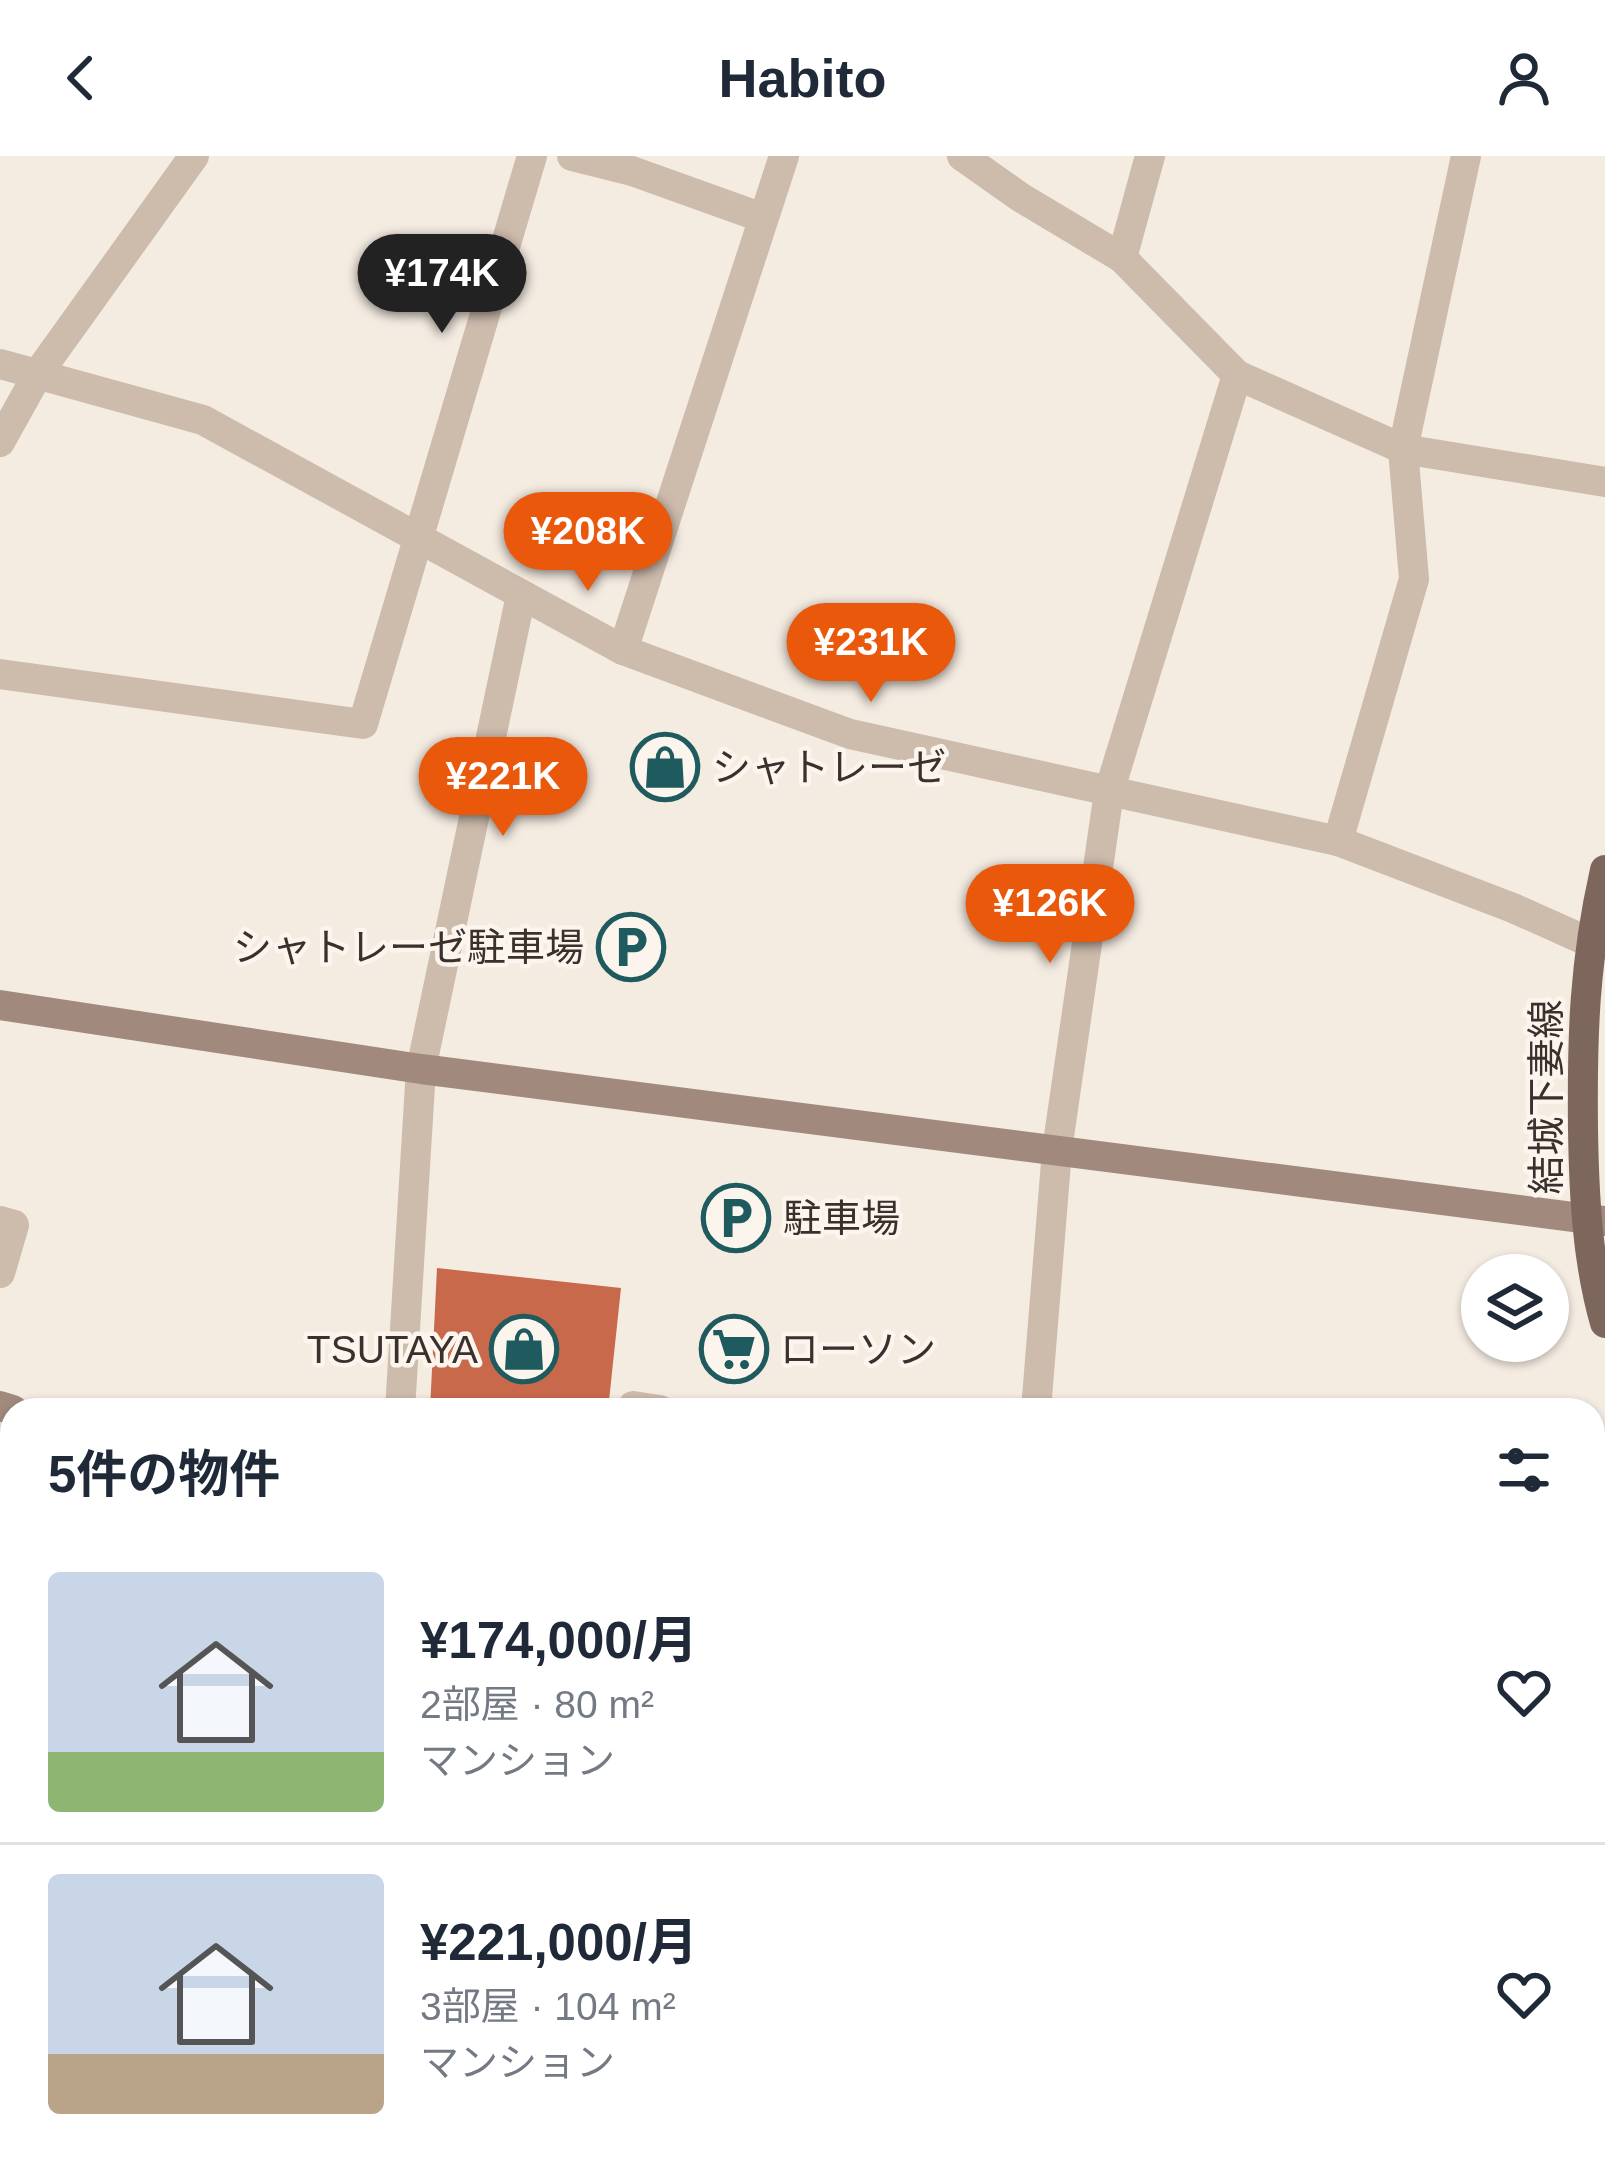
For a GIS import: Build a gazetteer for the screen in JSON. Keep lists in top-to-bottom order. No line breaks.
{"streets":{"main road":["結城下妻線"]},"places":{"shop":["シャトレーゼ","TSUTAYA"],"parking":["シャトレーゼ駐車場","駐車場"],"supermarket":["ローソン"]},"page":{"header":"Habito","price":["¥174K","¥208K","¥231K","¥221K","¥126K"],"heading":"5件の物件","list":[{"name":"¥174,000/月","note":"2部屋 · 80 m² · マンション"},{"name":"¥221,000/月","note":"3部屋 · 104 m² · マンション"}]}}
